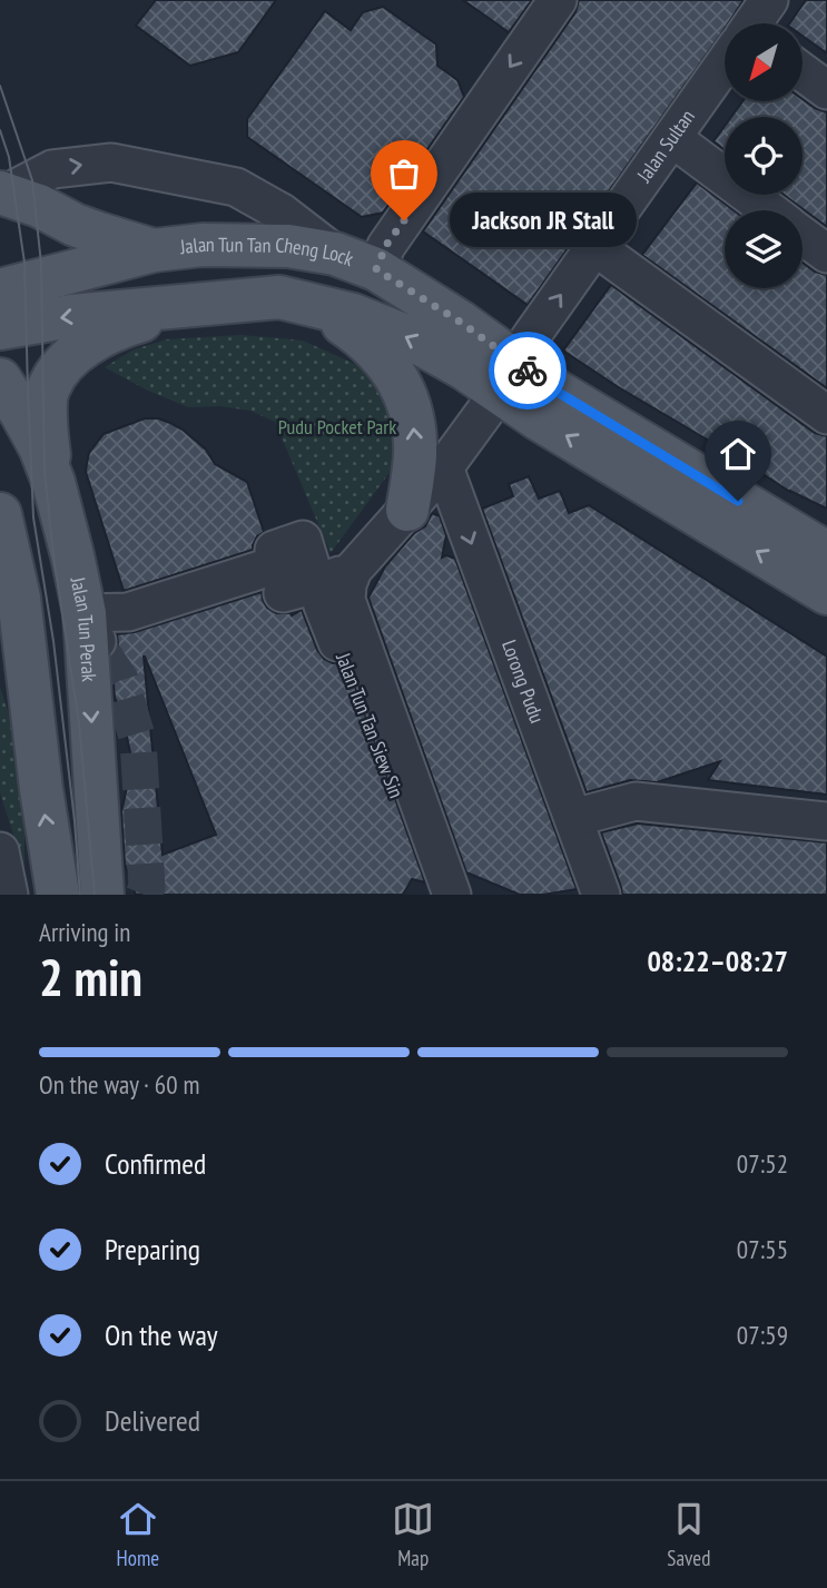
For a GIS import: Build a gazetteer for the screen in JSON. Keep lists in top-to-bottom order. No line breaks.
{"streets":{"main road":["Jalan Tun Tan Cheng Lock","Jalan Tun Perak"],"street":["Jalan Sultan","Lorong Pudu","Jalan Tun Tan Siew Sin"]},"crossings":[["Jalan Sultan","Jalan Tun Tan Cheng Lock"]],"one_way":["Lorong Pudu"],"parks":["Pudu Pocket Park"],"places":["Jackson JR Stall"],"north":"bottom left","page":{"bubble":"Jackson JR Stall","heading":["2 min","Arriving in","08:22–08:27"],"bar":"On the way · 60 m","list":[["Confirmed","07:52"],["Preparing","07:55"],["On the way","07:59"],"Delivered"],"tabs":["Home","Map","Saved"]}}
